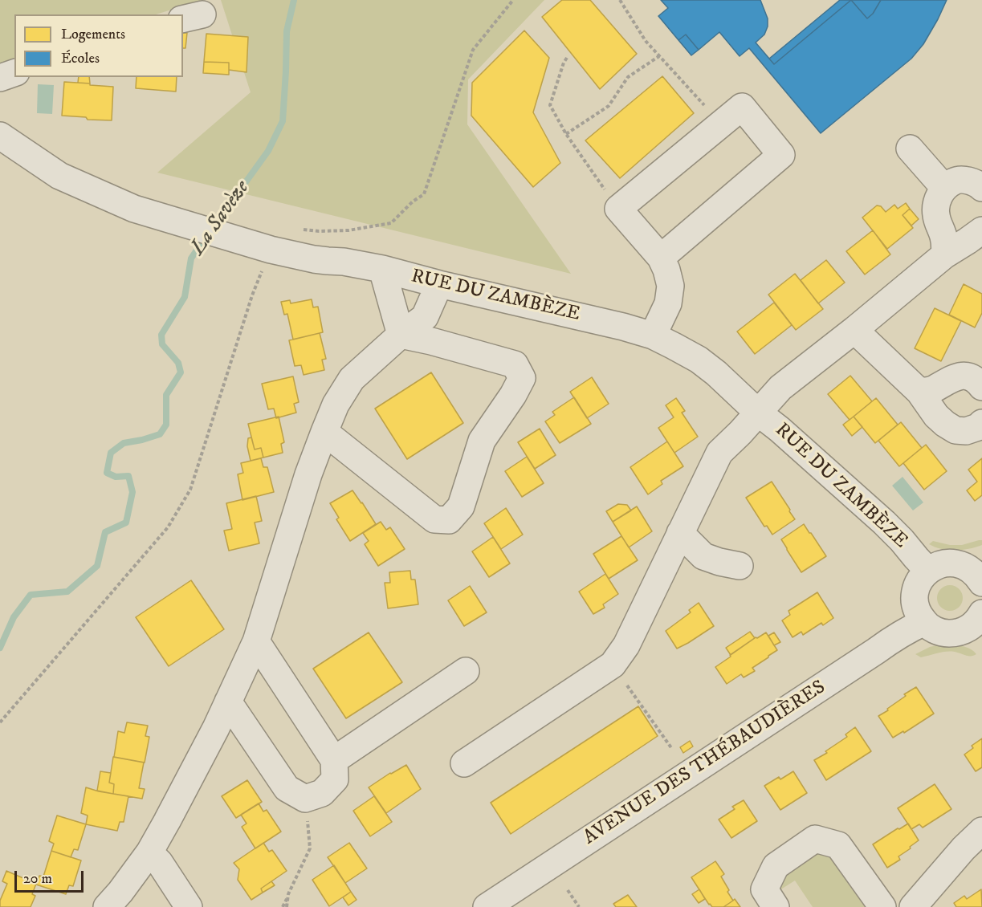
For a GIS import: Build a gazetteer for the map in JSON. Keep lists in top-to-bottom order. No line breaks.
{"streets":{"street":["RUE DU ZAMBÈZE","AVENUE DES THÉBAUDIÈRES"]},"water":["La Savèze"],"legend":["Logements","Écoles"],"scale_bar":"20 m"}
